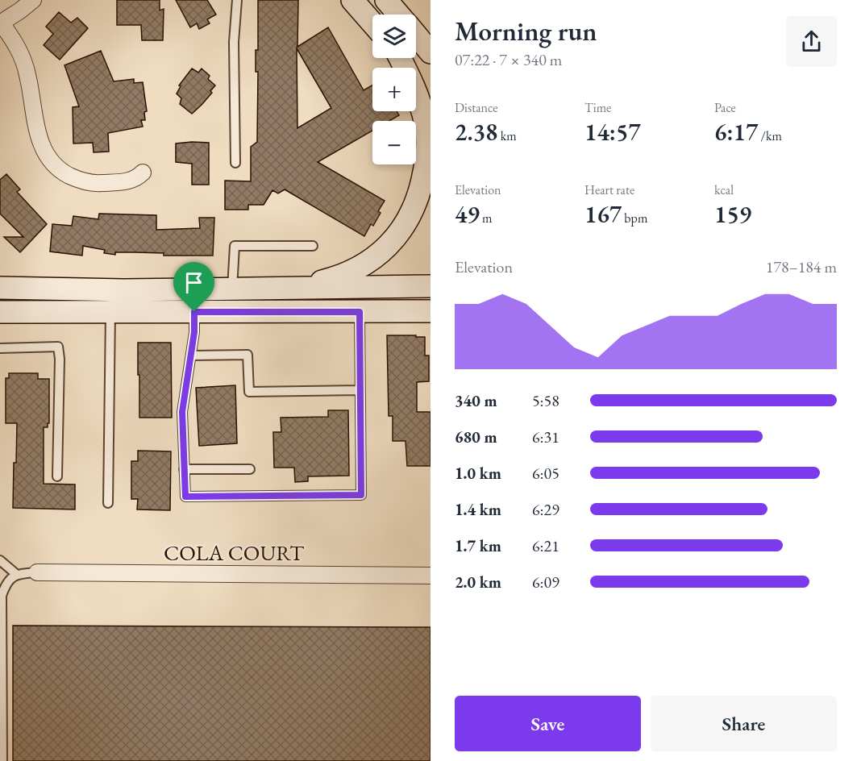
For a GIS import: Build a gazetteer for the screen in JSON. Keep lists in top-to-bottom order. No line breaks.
{"streets":{"street":["COLA COURT"]},"page":{"heading":["Morning run","07:22 · 7 × 340 m"],"map_buttons":["+","−"],"stats":[["Distance","2.38 km"],["Time","14:57"],["Pace","6:17 /km"],["Elevation","49 m"],["Heart rate","167 bpm"],["kcal","159"]],"chart":["Elevation","178–184 m"],"list":[{"name":"340 m","note":"5:58"},{"name":"680 m","note":"6:31"},{"name":"1.0 km","note":"6:05"},{"name":"1.4 km","note":"6:29"},{"name":"1.7 km","note":"6:21"},{"name":"2.0 km","note":"6:09"}],"buttons":["Save","Share"]}}
